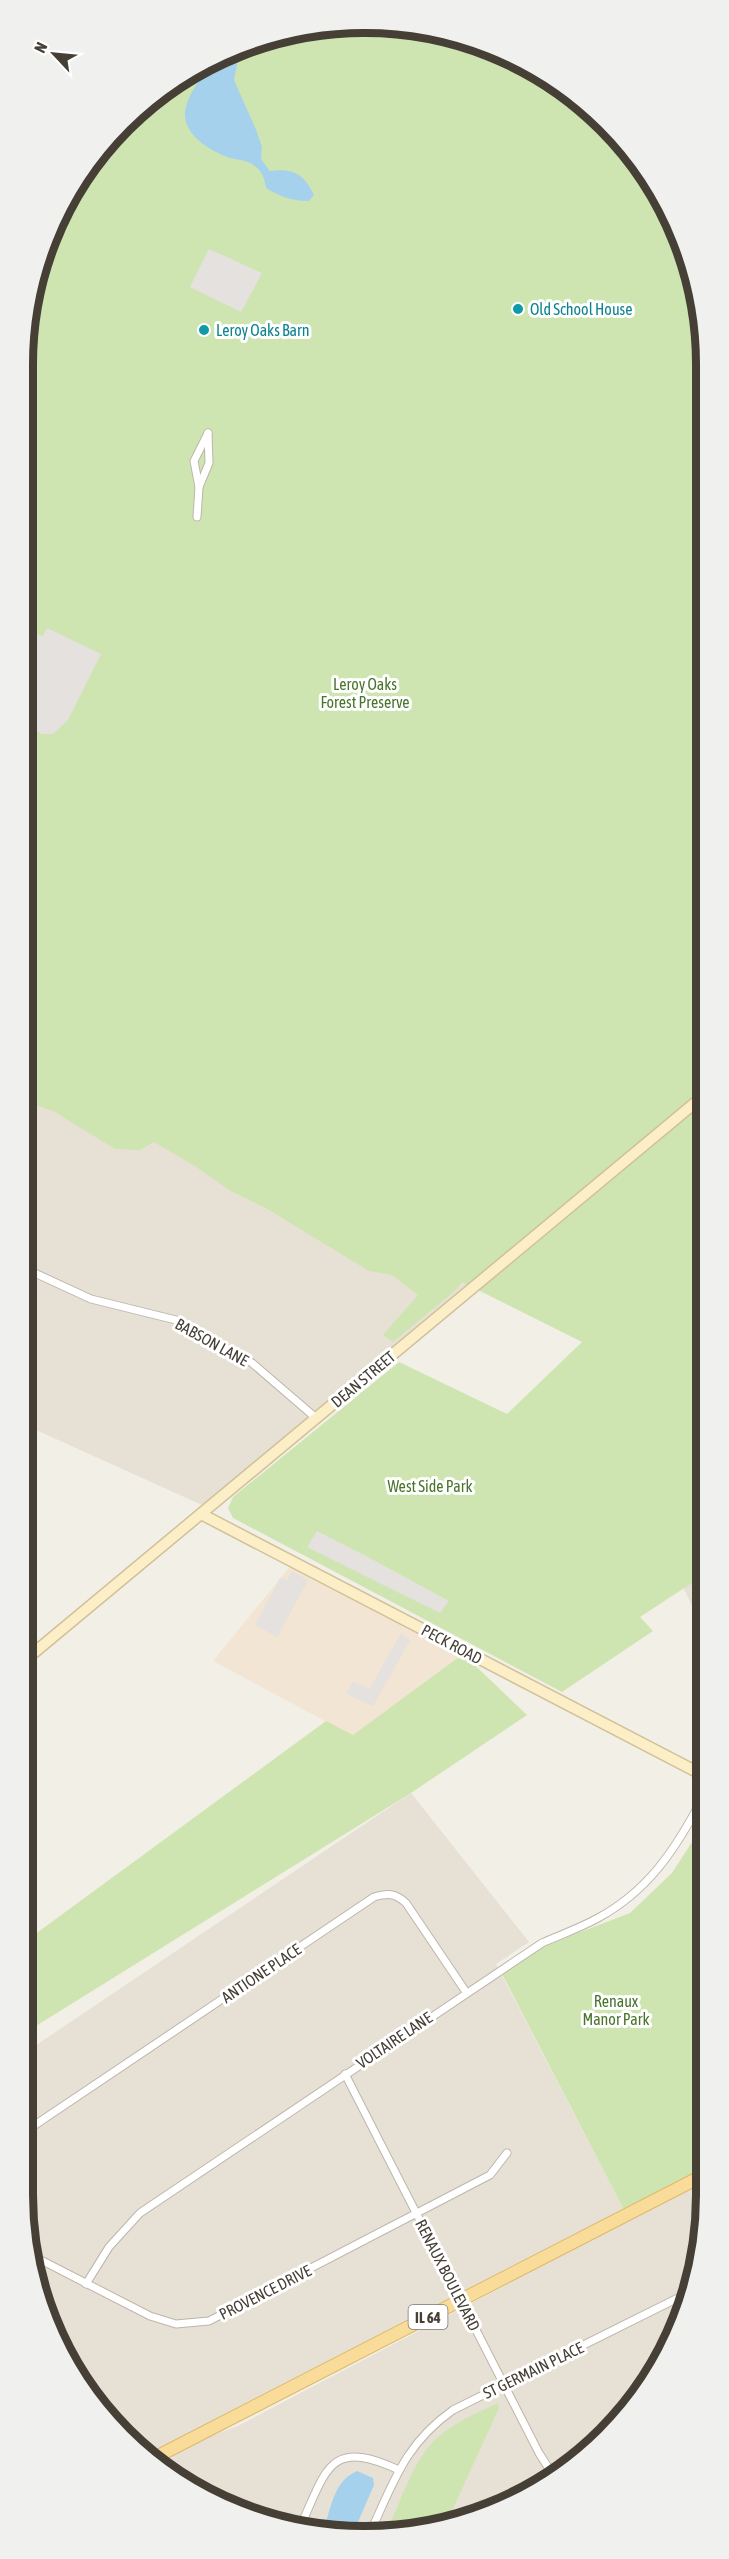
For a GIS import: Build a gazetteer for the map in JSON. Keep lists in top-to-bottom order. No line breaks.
{"streets":{"main road":["IL 64"],"street":["BABSON LANE","DEAN STREET","PECK ROAD","ANTIONE PLACE","VOLTAIRE LANE","RENAUX BOULEVARD","PROVENCE DRIVE","ST GERMAIN PLACE"]},"crossings":[["BABSON LANE","DEAN STREET"],["DEAN STREET","PECK ROAD"],["ANTIONE PLACE","VOLTAIRE LANE"],["VOLTAIRE LANE","RENAUX BOULEVARD"],["VOLTAIRE LANE","PROVENCE DRIVE"],["RENAUX BOULEVARD","PROVENCE DRIVE"],["RENAUX BOULEVARD","IL 64"],["RENAUX BOULEVARD","ST GERMAIN PLACE"]],"parks":["Leroy Oaks Forest Preserve","West Side Park","Renaux Manor Park"],"places":["Old School House","Leroy Oaks Barn"],"north":"top left"}
